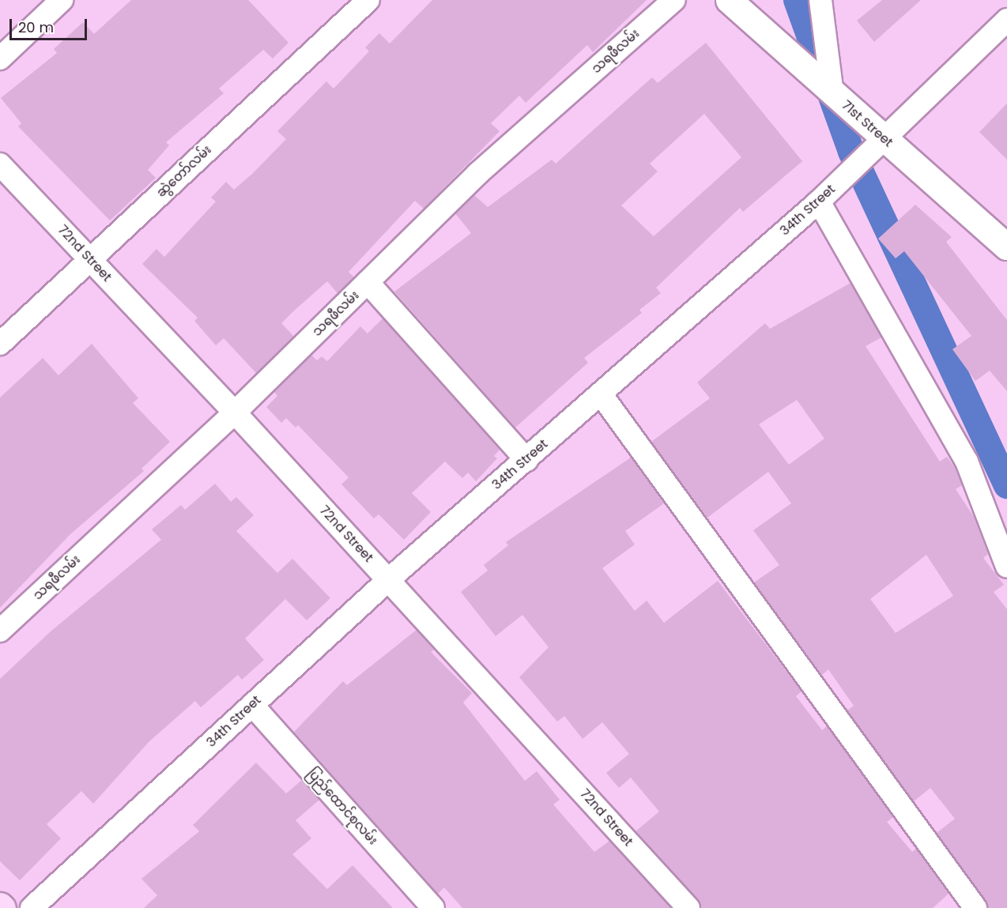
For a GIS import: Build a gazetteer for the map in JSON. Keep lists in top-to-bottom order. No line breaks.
{"streets":{"main road":["71st Street"],"street":["သရဖီလမ်း","ဆွဲတော်လမ်း","34th Street","72nd Street","ပြည်ထောင်စုလမ်း"]},"crossings":[["သရဖီလမ်း","72nd Street"],["71st Street","34th Street"],["ဆွဲတော်လမ်း","72nd Street"],["34th Street","72nd Street"],["34th Street","ပြည်ထောင်စုလမ်း"]],"scale_bar":"20 m"}
